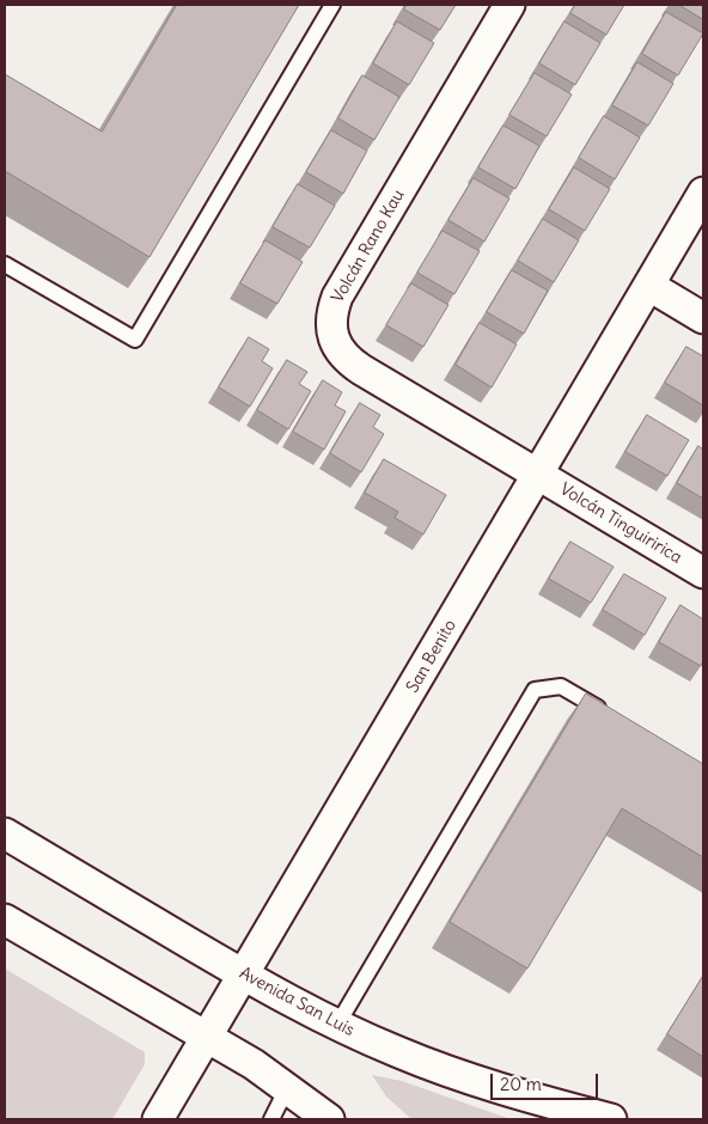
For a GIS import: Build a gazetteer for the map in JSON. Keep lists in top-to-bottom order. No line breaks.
{"streets":{"street":["Volcán Rano Kau","Volcán Tinguiririca","San Benito","Avenida San Luis"]},"crossings":[["Volcán Rano Kau","Volcán Tinguiririca"],["Volcán Rano Kau","San Benito"],["Volcán Tinguiririca","San Benito"],["San Benito","Avenida San Luis"]],"scale_bar":"20 m"}
